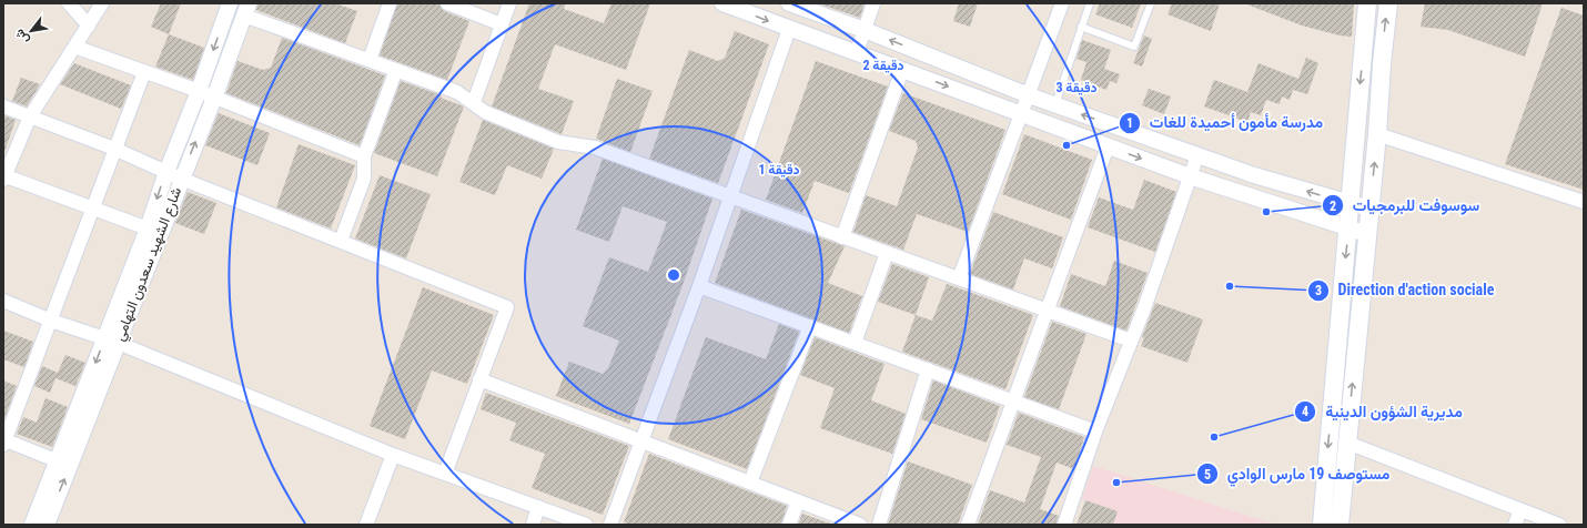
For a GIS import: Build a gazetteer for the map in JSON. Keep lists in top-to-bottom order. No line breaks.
{"streets":{"street":["شارع الشهيد سعدون التهامي"]},"places":["مدرسة مأمون أحميدة للغات","سوسوفت للبرمجيات","Direction d'action sociale","مديرية الشؤون الدينية","مستوصف 19 مارس الوادي"],"north":"bottom left","rings":["2 دقيقة","3 دقيقة","1 دقيقة"]}
